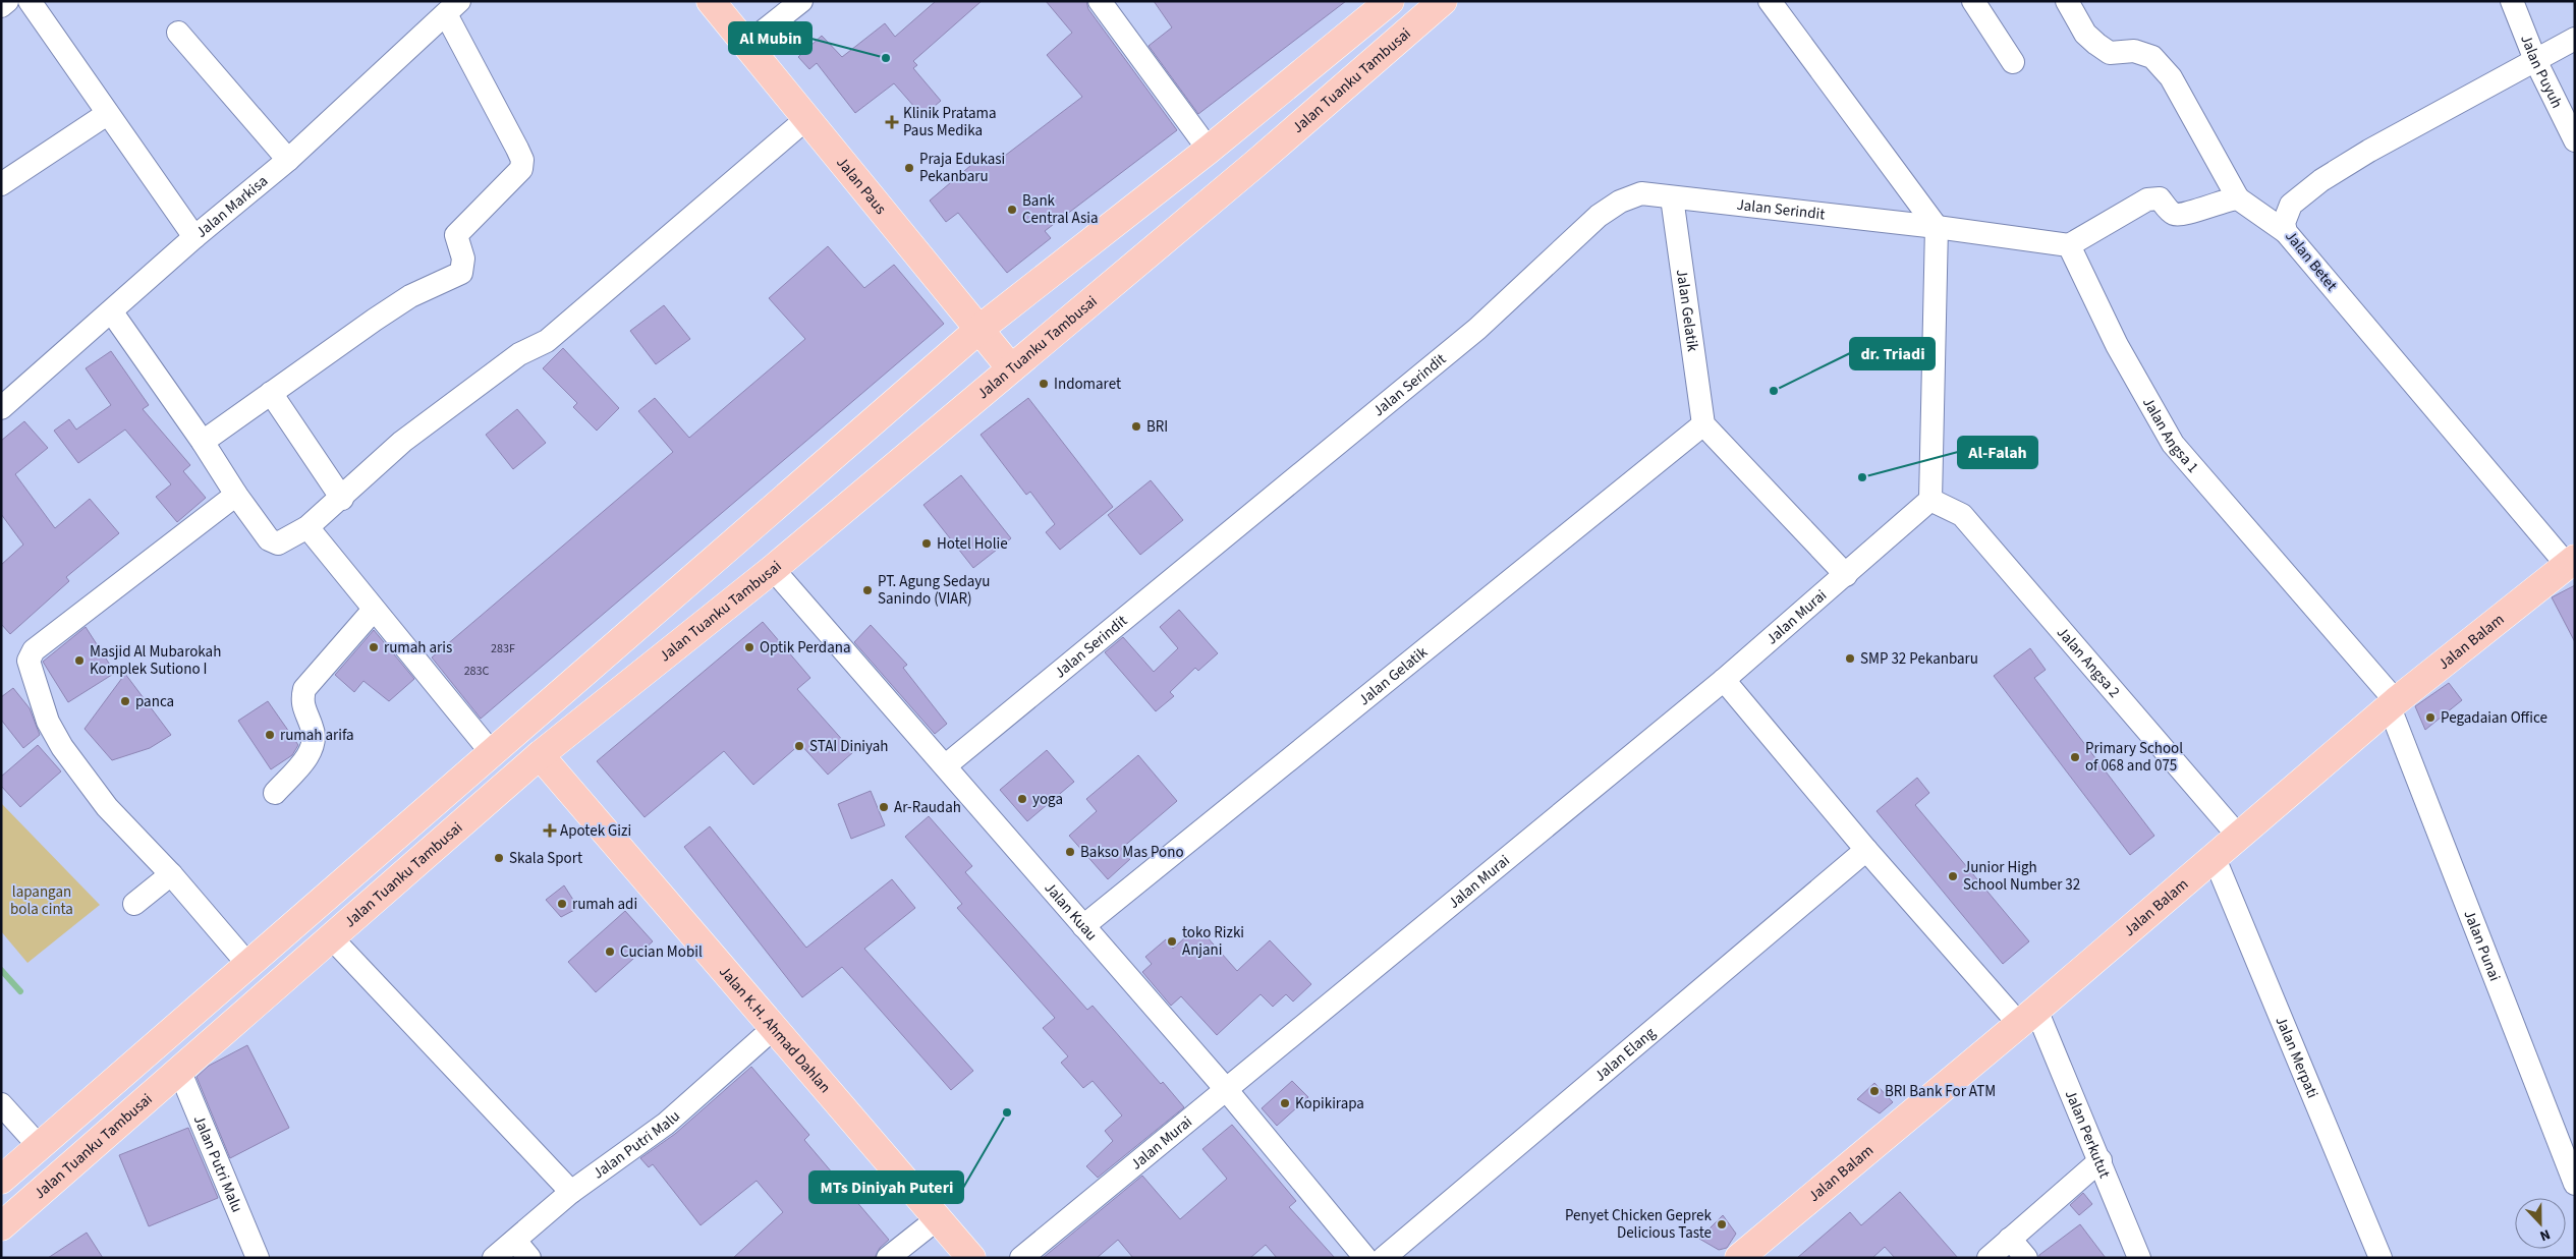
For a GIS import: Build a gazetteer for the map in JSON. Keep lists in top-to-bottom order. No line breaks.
{"streets":{"main road":["Jalan Tuanku Tambusai","Jalan Paus","Jalan Balam","Jalan K.H. Ahmad Dahlan"],"street":["Jalan Puyuh","Jalan Markisa","Jalan Serindit","Jalan Betet","Jalan Gelatik","Jalan Angsa 1","Jalan Murai","Jalan Angsa 2","Jalan Kuau","Jalan Punai","Jalan Elang","Jalan Merpati","Jalan Perkutut","Jalan Putri Malu"]},"crossings":[["Jalan Puyuh","Jalan Betet"],["Jalan Tuanku Tambusai","Jalan Paus"],["Jalan Tuanku Tambusai","Jalan Kuau"],["Jalan Tuanku Tambusai","Jalan K.H. Ahmad Dahlan"],["Jalan Tuanku Tambusai","Jalan Putri Malu"],["Jalan Serindit","Jalan Gelatik"],["Jalan Serindit","Jalan Kuau"],["Jalan Betet","Jalan Balam"],["Jalan Gelatik","Jalan Kuau"],["Jalan Angsa 1","Jalan Balam"],["Jalan Angsa 1","Jalan Punai"],["Jalan Murai","Jalan Angsa 2"],["Jalan Murai","Jalan Kuau"],["Jalan Murai","Jalan Perkutut"],["Jalan Balam","Jalan Angsa 2"],["Jalan Balam","Jalan Punai"],["Jalan Balam","Jalan Merpati"],["Jalan Balam","Jalan Perkutut"],["Jalan K.H. Ahmad Dahlan","Jalan Putri Malu"],["Jalan Elang","Jalan Perkutut"]],"parks":["lapangan bola cinta"],"places":{"other":["Al Mubin","Praja Edukasi Pekanbaru","Bank Central Asia","Indomaret","dr. Triadi","BRI","Al-Falah","Hotel Holie","PT. Agung Sedayu Sanindo (VIAR)","rumah aris","Optik Perdana","SMP 32 Pekanbaru","Masjid Al Mubarokah Komplek Sutiono I","panca","Pegadaian Office","rumah arifa","STAI Diniyah","Primary School of 068 and 075","yoga","Ar-Raudah","Bakso Mas Pono","Skala Sport","Junior High School Number 32","rumah adi","toko Rizki Anjani","Cucian Mobil","BRI Bank For ATM","Kopikirapa","MTs Diniyah Puteri","Penyet Chicken Geprek Delicious Taste"],"health":["Klinik Pratama Paus Medika","Apotek Gizi"]},"house_numbers":["283F","283C"],"north":"bottom"}
